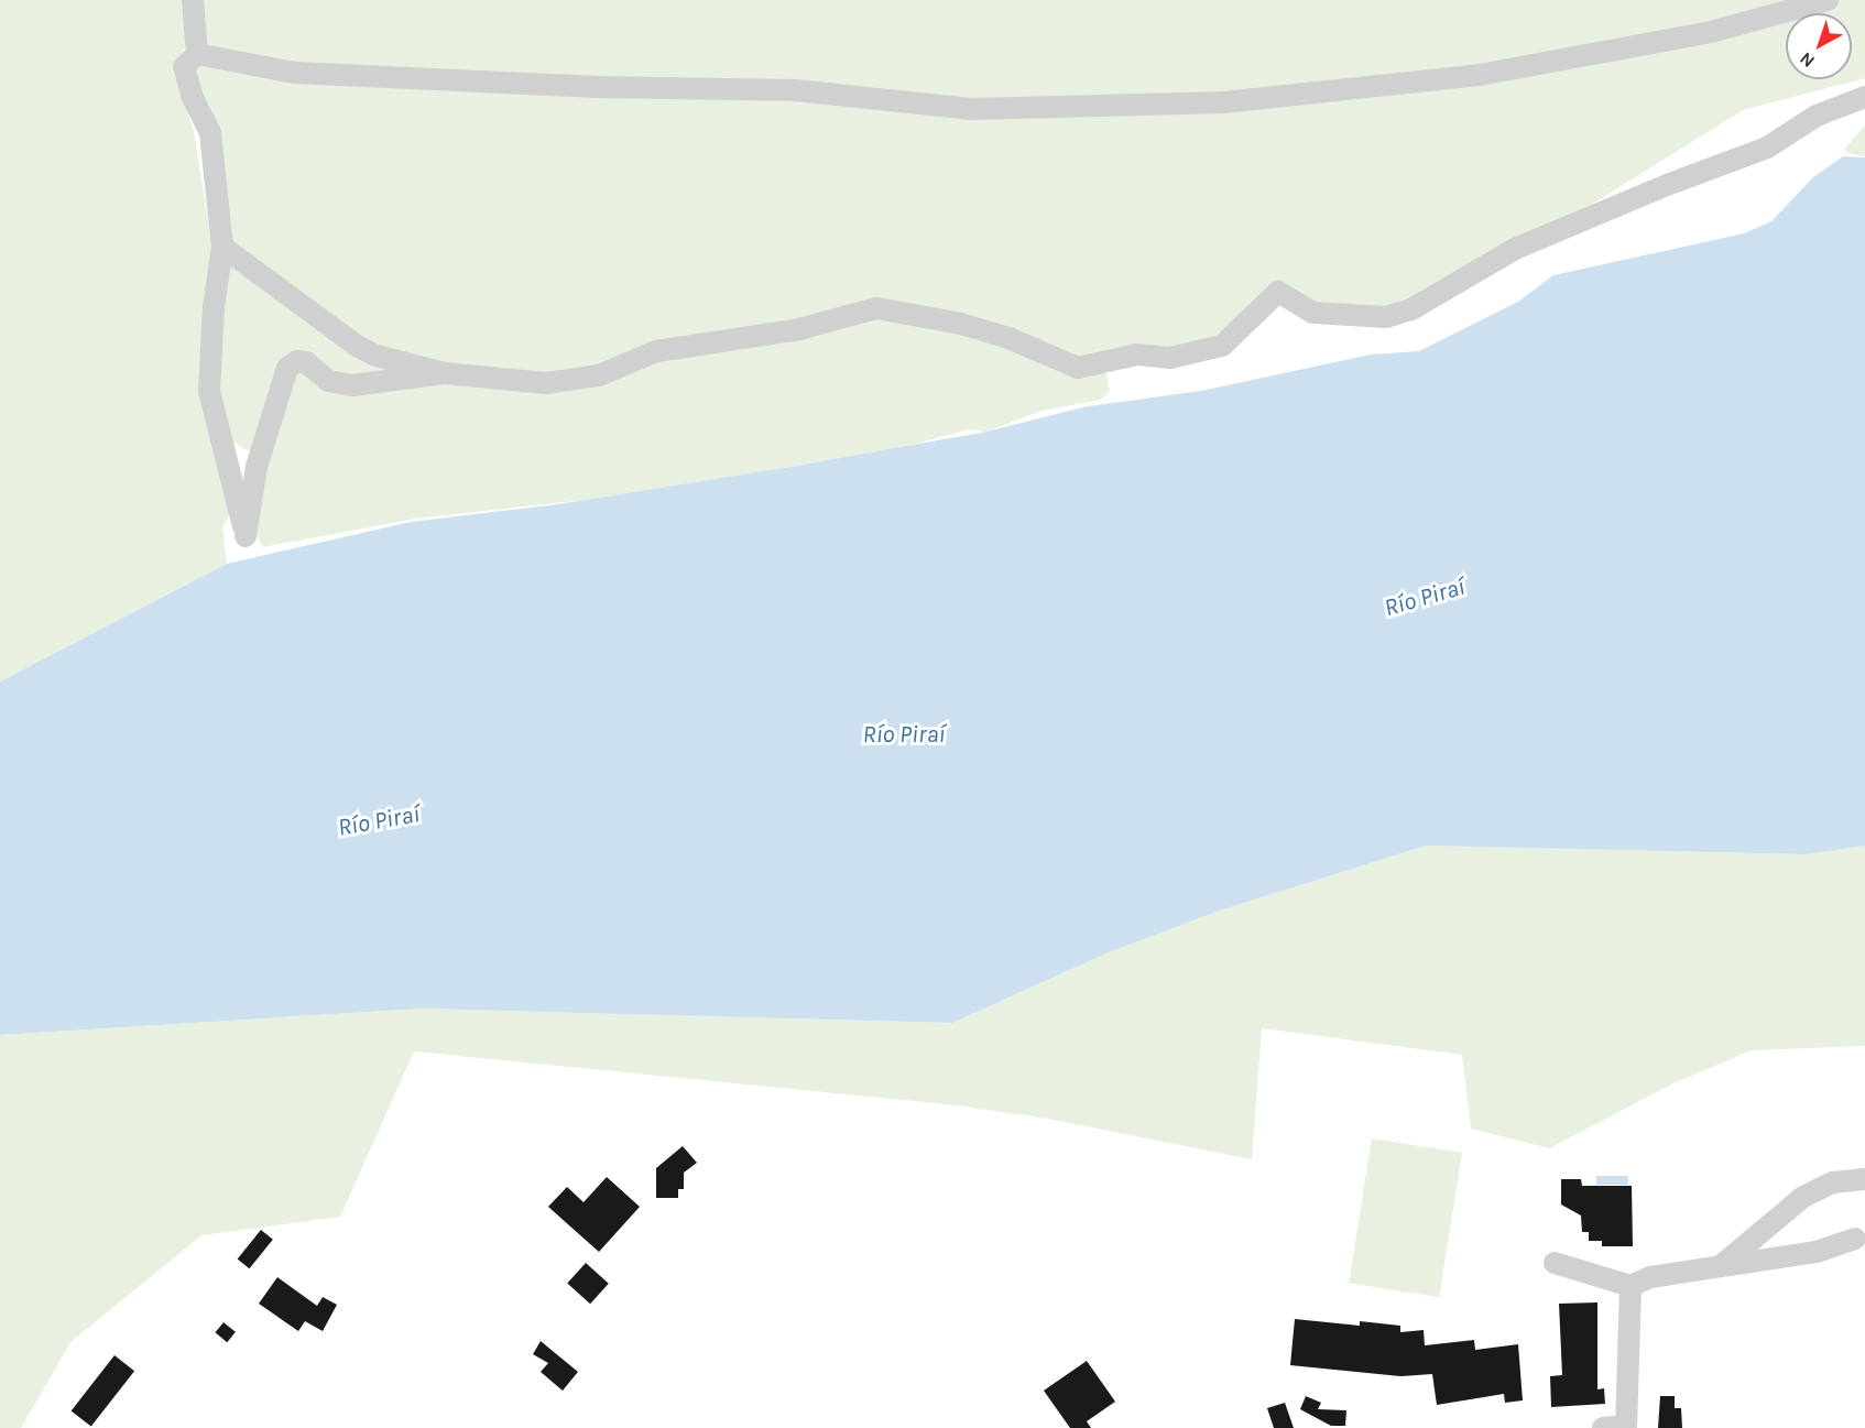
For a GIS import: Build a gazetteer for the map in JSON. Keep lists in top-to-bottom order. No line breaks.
{"water":["Río Piraí"],"north":"bottom left"}
